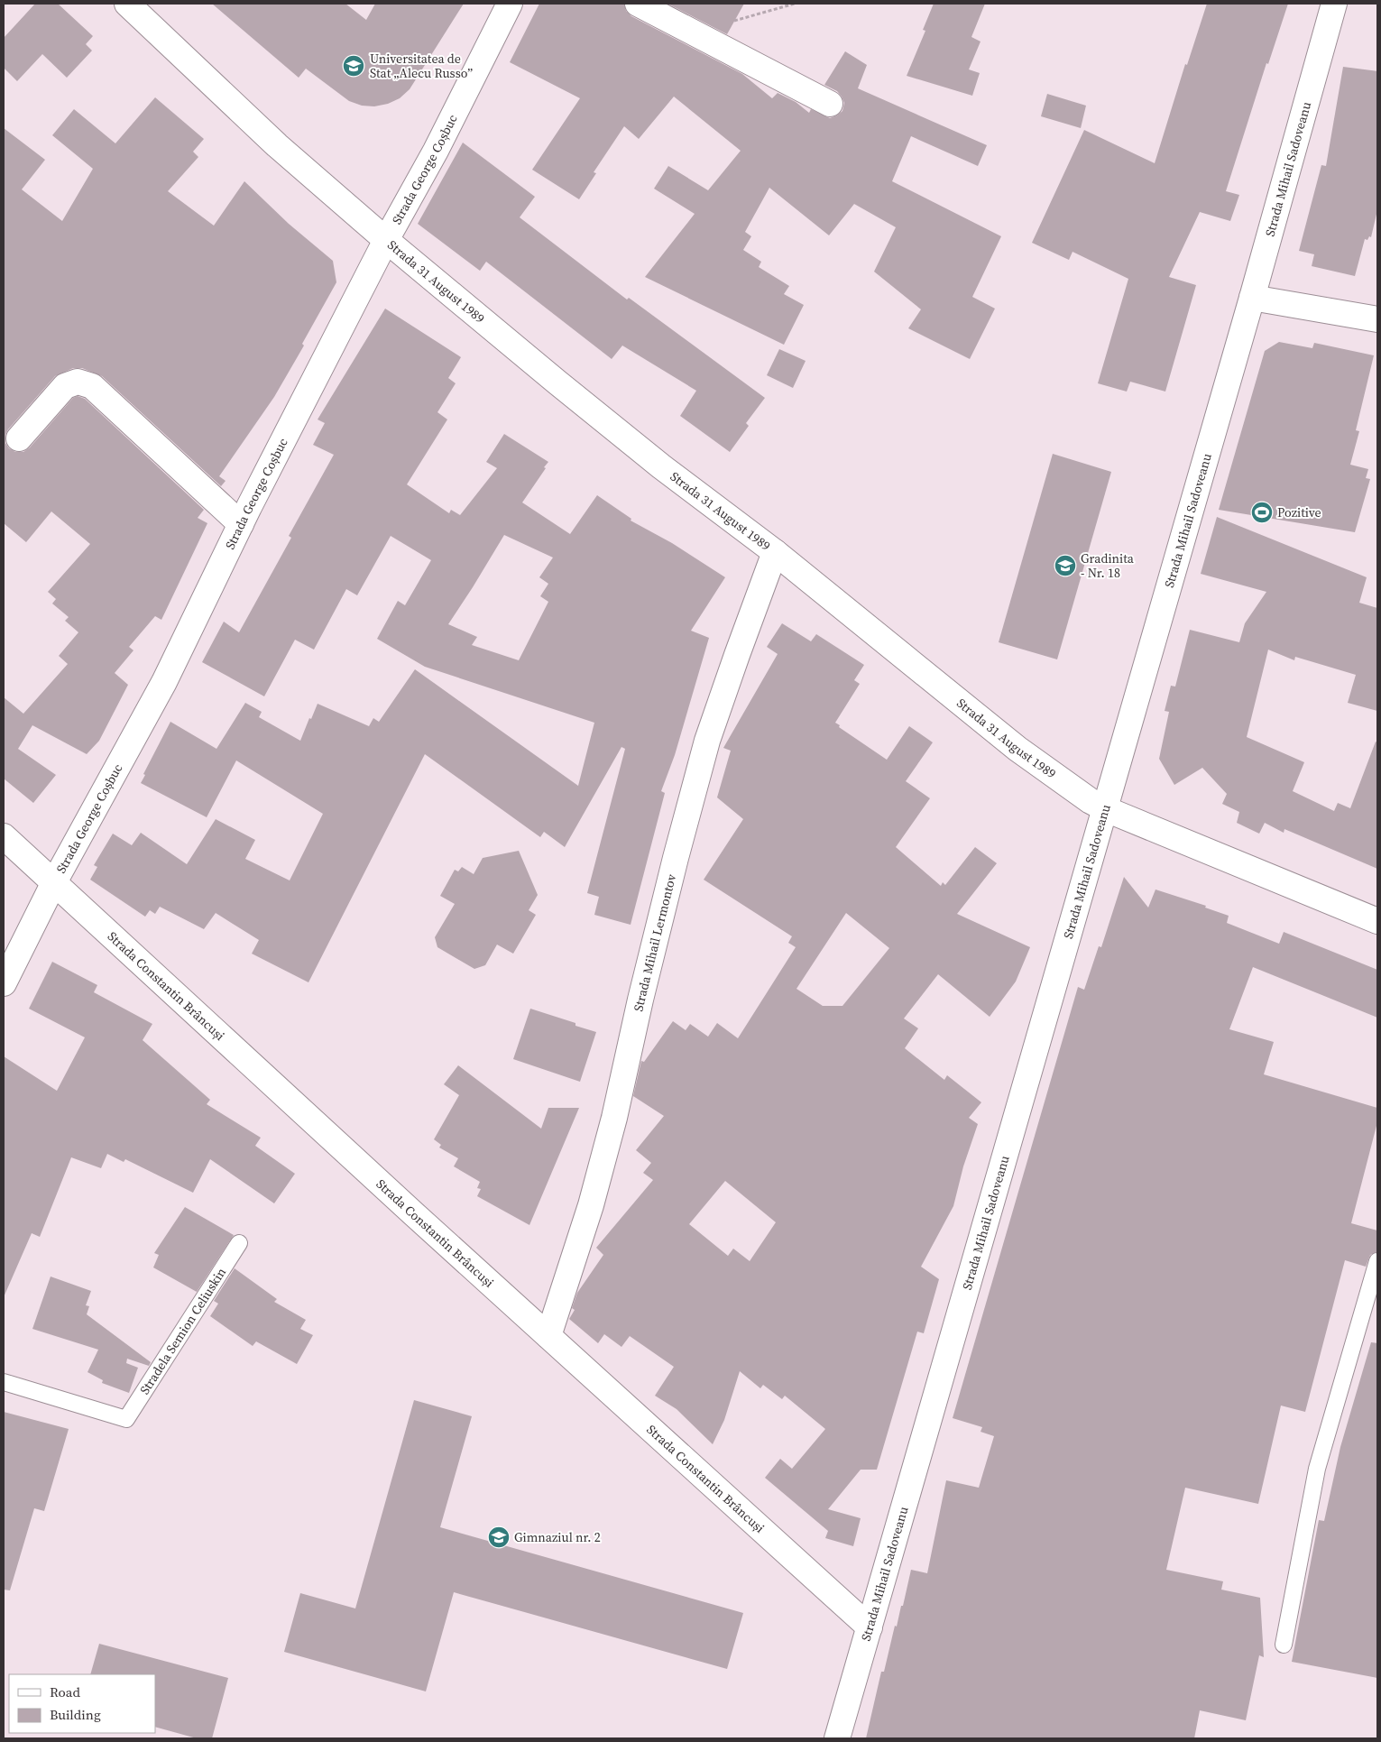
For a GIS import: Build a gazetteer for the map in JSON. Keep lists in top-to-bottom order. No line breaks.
{"streets":{"street":["Strada George Coșbuc","Strada Mihail Sadoveanu","Strada 31 August 1989","Strada Mihail Lermontov","Strada Constantin Brâncuși"],"lane":["Stradela Semion Celiuskin"]},"crossings":[["Strada George Coșbuc","Strada 31 August 1989"],["Strada George Coșbuc","Strada Constantin Brâncuși"],["Strada Mihail Sadoveanu","Strada 31 August 1989"],["Strada Mihail Sadoveanu","Strada Constantin Brâncuși"],["Strada 31 August 1989","Strada Mihail Lermontov"],["Strada Mihail Lermontov","Strada Constantin Brâncuși"]],"places":{"school or university":["Universitatea de Stat „Alecu Russo”","Gradinita - Nr. 18","Gimnaziul nr. 2"],"sports":["Pozitive"]},"legend":["Road","Building"]}
